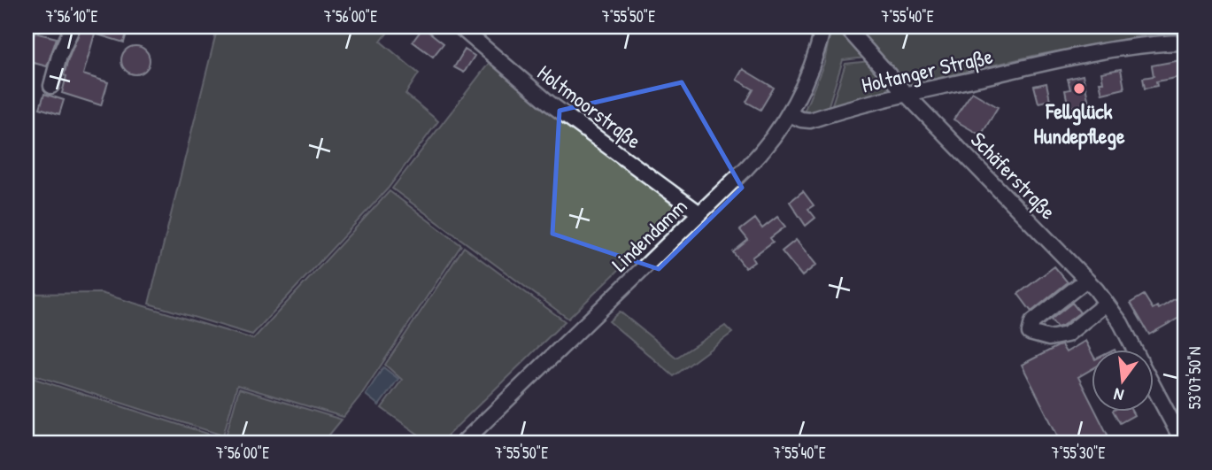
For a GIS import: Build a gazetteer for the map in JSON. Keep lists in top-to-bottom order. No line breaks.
{"streets":{"street":["Holtanger Straße","Holtmoorstraße","Schäferstraße","Lindendamm"]},"crossings":[["Holtanger Straße","Schäferstraße"],["Holtanger Straße","Lindendamm"],["Holtmoorstraße","Lindendamm"]],"places":["Fellglück Hundepflege"],"north":"bottom","coordinates":["7°56'10\"E","7°56'00\"E","7°55'50\"E","7°55'40\"E","53°07'50\"N","7°55'30\"E"]}
